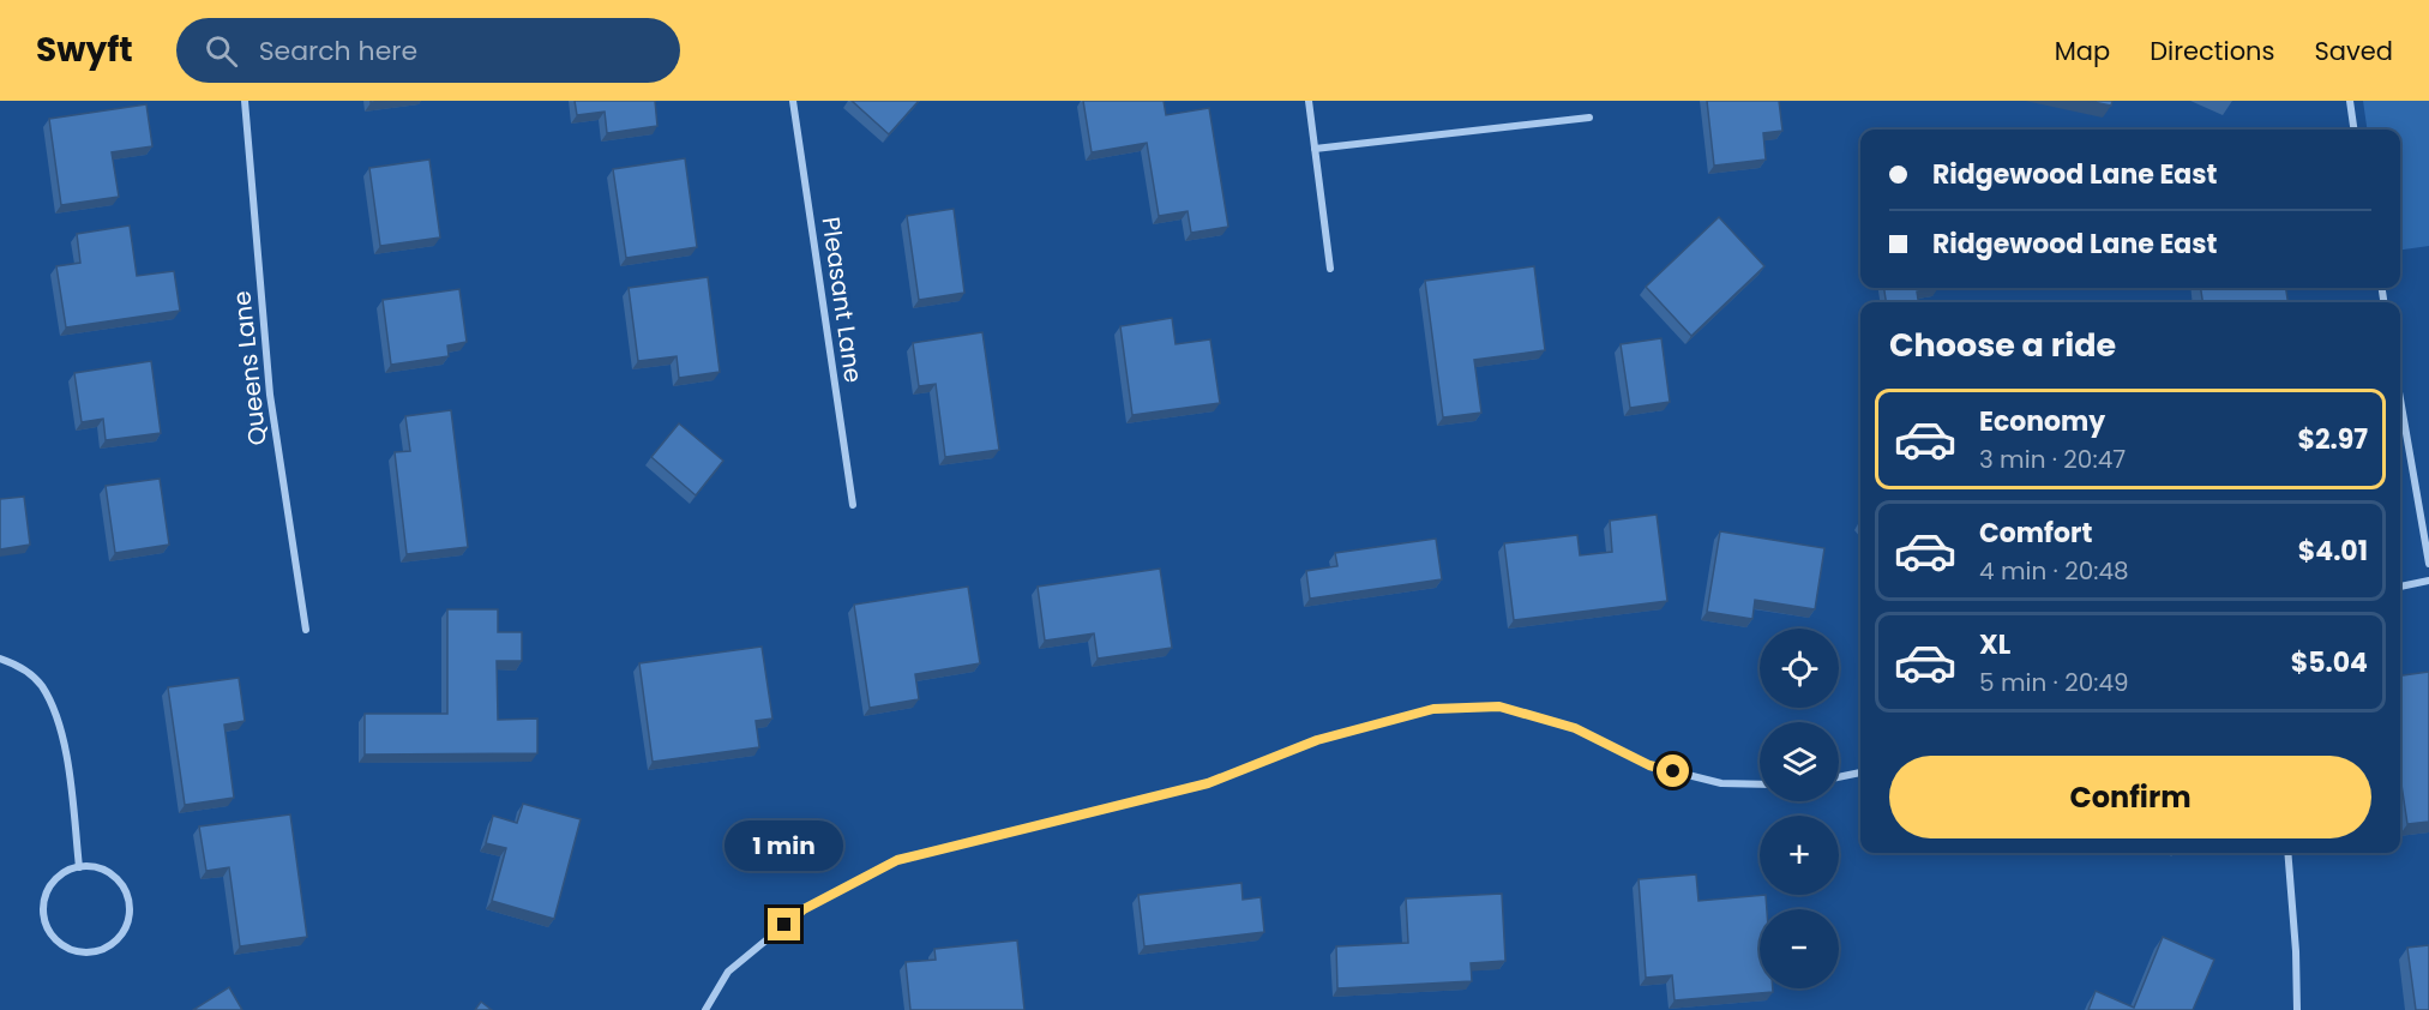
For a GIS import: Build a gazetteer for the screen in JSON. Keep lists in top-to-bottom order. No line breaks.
{"streets":{"street":["Pleasant Lane","Queens Lane"]},"page":{"header":"Swyft","search":"Search here","nav":["Map","Directions","Saved"],"banner":["Ridgewood Lane East","Ridgewood Lane East"],"heading":"Choose a ride","list":[{"name":"Economy","note":"3 min · 20:47","value":"$2.97"},{"name":"Comfort","note":"4 min · 20:48","value":"$4.01"},{"name":"XL","note":"5 min · 20:49","value":"$5.04"}],"map_buttons":["+","−"],"buttons":"Confirm","bubble":"1 min"}}
